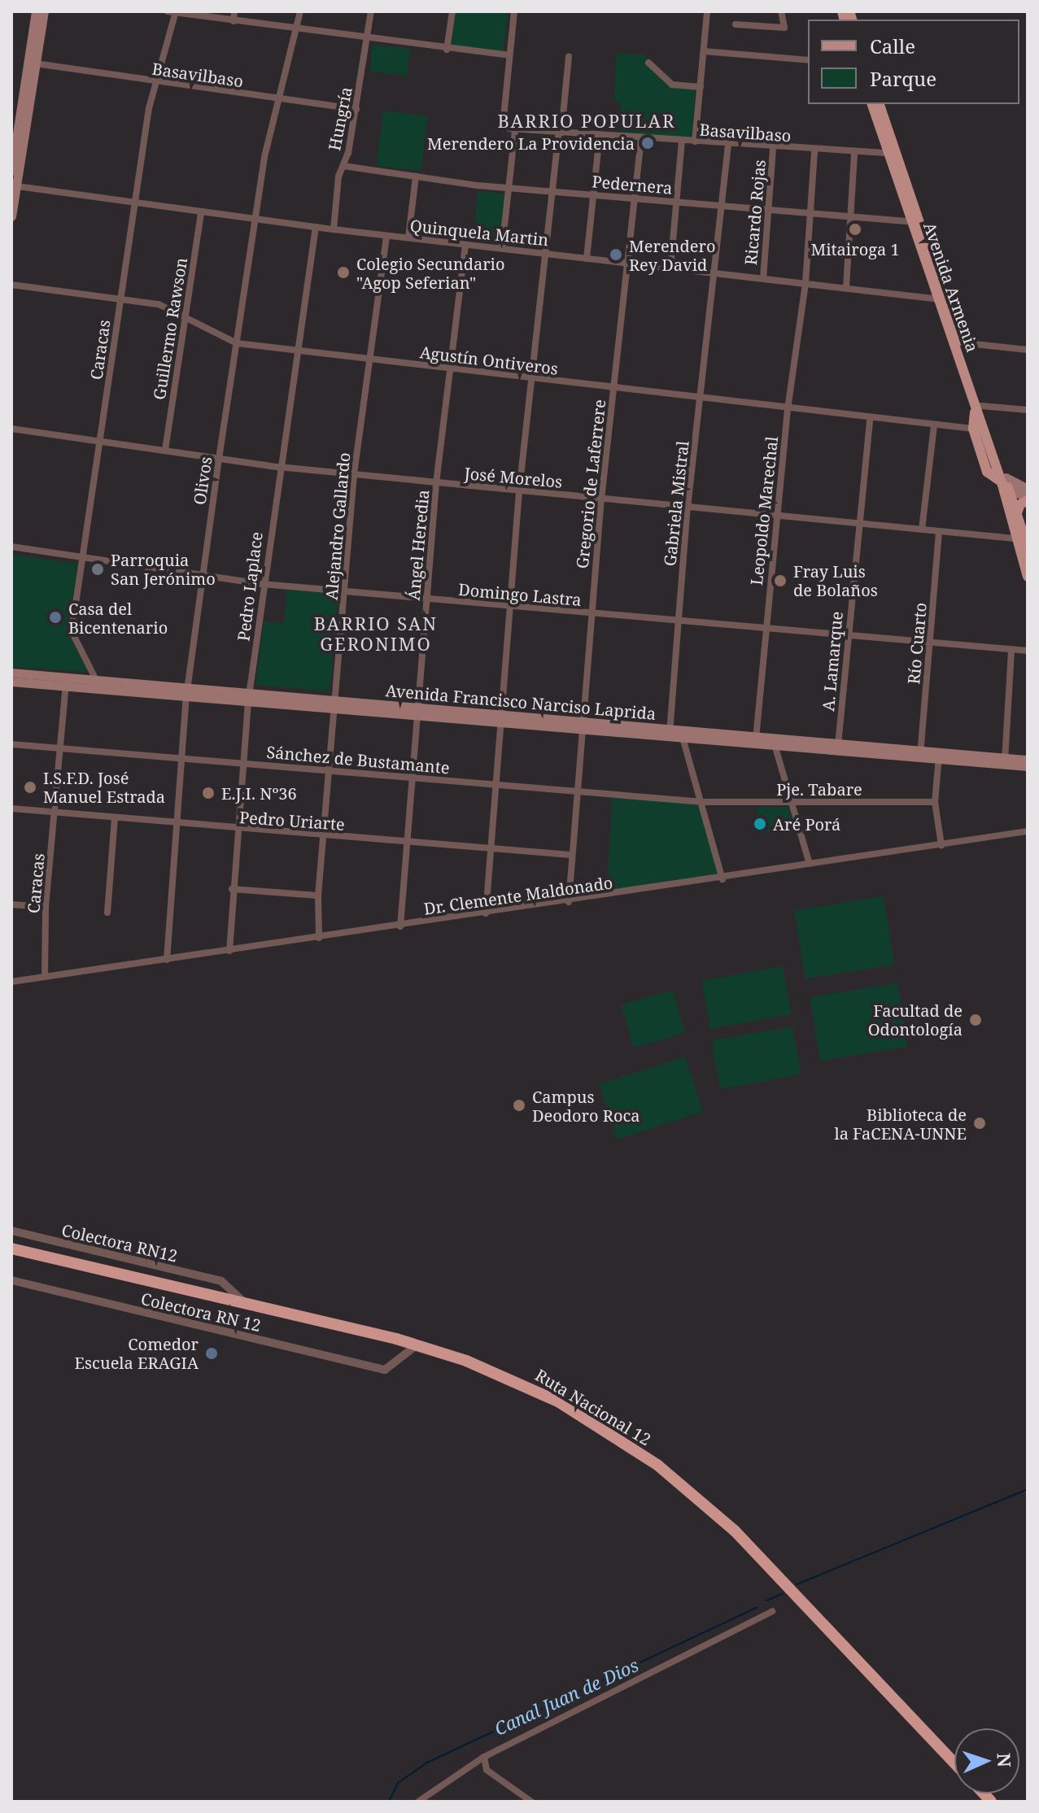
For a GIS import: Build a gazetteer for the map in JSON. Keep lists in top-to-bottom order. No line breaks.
{"streets":{"highway":["Ruta Nacional 12"],"main road":["Avenida Armenia","Avenida Francisco Narciso Laprida"],"street":["Basavilbaso","Hungría","Pedernera","Ricardo Rojas","Quinquela Martin","Guillermo Rawson","Caracas","Agustín Ontiveros","José Morelos","Olivos","Gregorio de Laferrere","Gabriela Mistral","Leopoldo Marechal","Alejandro Gallardo","Ángel Heredia","Pedro Laplace","Domingo Lastra","Río Cuarto","A. Lamarque","Sánchez de Bustamante","Pje. Tabare","Pedro Uriarte","Dr. Clemente Maldonado","Colectora RN12","Colectora RN 12"]},"crossings":[["Basavilbaso","Hungría"],["Basavilbaso","Ricardo Rojas"],["Basavilbaso","Avenida Armenia"],["Basavilbaso","Caracas"],["Basavilbaso","Olivos"],["Basavilbaso","Gregorio de Laferrere"],["Basavilbaso","Gabriela Mistral"],["Basavilbaso","Leopoldo Marechal"],["Hungría","Pedernera"],["Hungría","Quinquela Martin"],["Pedernera","Ricardo Rojas"],["Pedernera","Avenida Armenia"],["Pedernera","Gregorio de Laferrere"],["Pedernera","Gabriela Mistral"],["Pedernera","Leopoldo Marechal"],["Ricardo Rojas","Quinquela Martin"],["Quinquela Martin","Avenida Armenia"],["Quinquela Martin","Guillermo Rawson"],["Quinquela Martin","Caracas"],["Quinquela Martin","Olivos"],["Quinquela Martin","Gregorio de Laferrere"],["Quinquela Martin","Gabriela Mistral"],["Quinquela Martin","Leopoldo Marechal"],["Quinquela Martin","Alejandro Gallardo"],["Quinquela Martin","Ángel Heredia"],["Quinquela Martin","Pedro Laplace"],["Guillermo Rawson","Agustín Ontiveros"],["Guillermo Rawson","José Morelos"],["Caracas","Agustín Ontiveros"],["Caracas","José Morelos"],["Caracas","Domingo Lastra"],["Caracas","Avenida Francisco Narciso Laprida"],["Caracas","Sánchez de Bustamante"],["Caracas","Pedro Uriarte"],["Caracas","Dr. Clemente Maldonado"],["Agustín Ontiveros","Olivos"],["Agustín Ontiveros","Gregorio de Laferrere"],["Agustín Ontiveros","Gabriela Mistral"],["Agustín Ontiveros","Leopoldo Marechal"],["Agustín Ontiveros","Alejandro Gallardo"],["Agustín Ontiveros","Ángel Heredia"],["Agustín Ontiveros","Pedro Laplace"],["Agustín Ontiveros","A. Lamarque"],["José Morelos","Olivos"],["José Morelos","Gregorio de Laferrere"],["José Morelos","Gabriela Mistral"],["José Morelos","Leopoldo Marechal"],["José Morelos","Alejandro Gallardo"],["José Morelos","Ángel Heredia"],["José Morelos","Pedro Laplace"],["José Morelos","Río Cuarto"],["José Morelos","A. Lamarque"],["Olivos","Domingo Lastra"],["Olivos","Avenida Francisco Narciso Laprida"],["Olivos","Sánchez de Bustamante"],["Olivos","Pedro Uriarte"],["Olivos","Dr. Clemente Maldonado"],["Gregorio de Laferrere","Domingo Lastra"],["Gregorio de Laferrere","Avenida Francisco Narciso Laprida"],["Gregorio de Laferrere","Sánchez de Bustamante"],["Gregorio de Laferrere","Pedro Uriarte"],["Gregorio de Laferrere","Dr. Clemente Maldonado"],["Gabriela Mistral","Domingo Lastra"],["Gabriela Mistral","Avenida Francisco Narciso Laprida"],["Leopoldo Marechal","Domingo Lastra"],["Leopoldo Marechal","Avenida Francisco Narciso Laprida"],["Alejandro Gallardo","Domingo Lastra"],["Alejandro Gallardo","Avenida Francisco Narciso Laprida"],["Alejandro Gallardo","Sánchez de Bustamante"],["Alejandro Gallardo","Pedro Uriarte"],["Alejandro Gallardo","Dr. Clemente Maldonado"],["Ángel Heredia","Domingo Lastra"],["Ángel Heredia","Avenida Francisco Narciso Laprida"],["Ángel Heredia","Sánchez de Bustamante"],["Ángel Heredia","Pedro Uriarte"],["Ángel Heredia","Dr. Clemente Maldonado"],["Pedro Laplace","Domingo Lastra"],["Pedro Laplace","Avenida Francisco Narciso Laprida"],["Pedro Laplace","Sánchez de Bustamante"],["Pedro Laplace","Pedro Uriarte"],["Pedro Laplace","Dr. Clemente Maldonado"],["Domingo Lastra","Río Cuarto"],["Domingo Lastra","A. Lamarque"],["Río Cuarto","Avenida Francisco Narciso Laprida"],["A. Lamarque","Avenida Francisco Narciso Laprida"],["Sánchez de Bustamante","Pje. Tabare"],["Colectora RN12","Ruta Nacional 12"],["Colectora RN 12","Ruta Nacional 12"]],"districts":["BARRIO POPULAR","BARRIO SAN GERONIMO"],"water":["Canal Juan de Dios"],"places":["Merendero La Providencia","Mitairoga 1","Merendero Rey David","Colegio Secundario \"Agop Seferian\"","Parroquia San Jerónimo","Fray Luis de Bolaños","Casa del Bicentenario","I.S.F.D. José Manuel Estrada","E.J.I. Nº36","Aré Porá","Facultad de Odontología","Campus Deodoro Roca","Biblioteca de la FaCENA-UNNE","Comedor Escuela ERAGIA"],"legend":["Calle","Parque"],"north":"right"}
